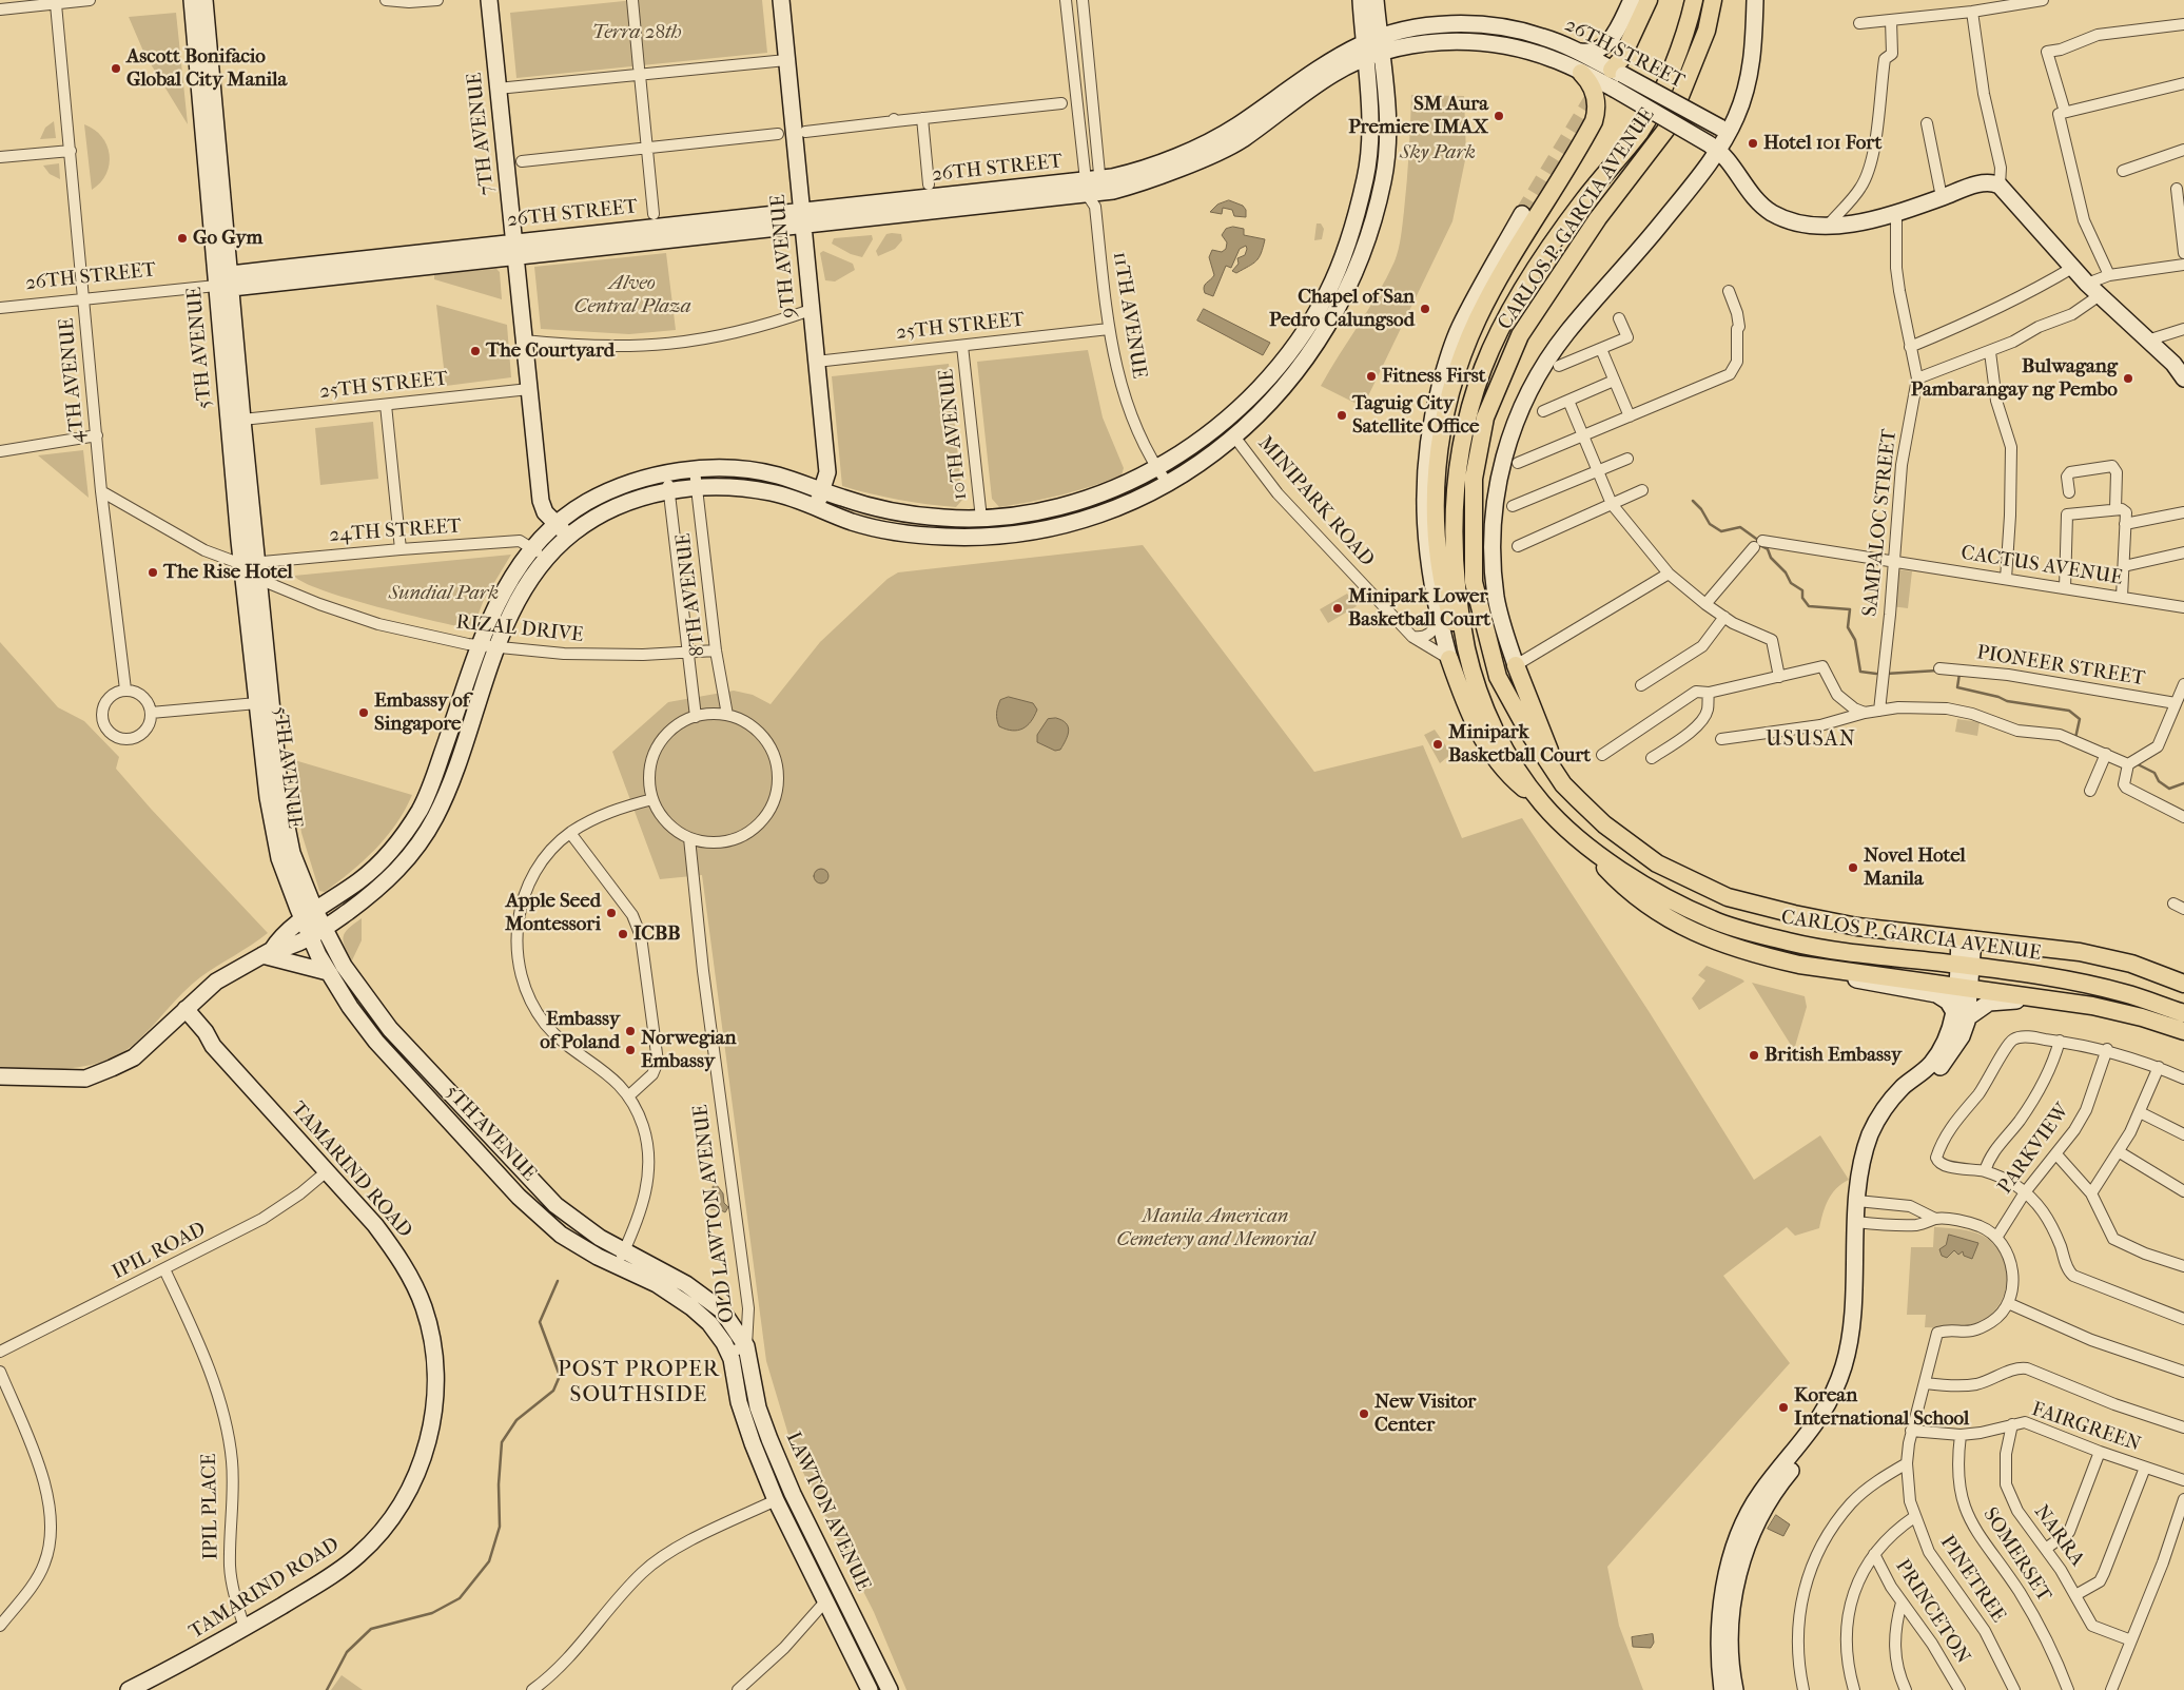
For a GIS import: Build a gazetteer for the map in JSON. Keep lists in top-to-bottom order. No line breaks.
{"streets":{"main road":["26TH STREET","7TH AVENUE","CARLOS P. GARCIA AVENUE","9TH AVENUE","5TH AVENUE","TAMARIND ROAD","LAWTON AVENUE"],"street":["11TH AVENUE","25TH STREET","4TH AVENUE","10TH AVENUE","MINIPARK ROAD","SAMPALOC STREET","24TH STREET","CACTUS AVENUE","8TH AVENUE","RIZAL DRIVE","PIONEER STREET","PARKVIEW","OLD LAWTON AVENUE","IPIL ROAD","FAIRGREEN","IPIL PLACE","NARRA","SOMERSET","PINETREE","PRINCETON"]},"crossings":[["26TH STREET","7TH AVENUE"],["26TH STREET","9TH AVENUE"],["26TH STREET","11TH AVENUE"],["26TH STREET","5TH AVENUE"],["26TH STREET","4TH AVENUE"],["7TH AVENUE","25TH STREET"],["CARLOS P. GARCIA AVENUE","MINIPARK ROAD"],["9TH AVENUE","25TH STREET"],["11TH AVENUE","25TH STREET"],["25TH STREET","5TH AVENUE"],["25TH STREET","10TH AVENUE"],["5TH AVENUE","24TH STREET"],["5TH AVENUE","RIZAL DRIVE"],["5TH AVENUE","OLD LAWTON AVENUE"],["5TH AVENUE","LAWTON AVENUE"],["SAMPALOC STREET","CACTUS AVENUE"],["8TH AVENUE","RIZAL DRIVE"],["8TH AVENUE","OLD LAWTON AVENUE"],["TAMARIND ROAD","IPIL ROAD"],["TAMARIND ROAD","IPIL PLACE"],["OLD LAWTON AVENUE","LAWTON AVENUE"],["IPIL ROAD","IPIL PLACE"],["FAIRGREEN","NARRA"],["FAIRGREEN","SOMERSET"],["FAIRGREEN","PINETREE"]],"districts":["USUSAN","POST PROPER SOUTHSIDE"],"parks":["Terra 28th","Sky Park","Alveo Central Plaza","Sundial Park","Manila American Cemetery and Memorial"],"places":["Ascott Bonifacio Global City Manila","SM Aura Premiere IMAX","Hotel 101 Fort","Go Gym","Chapel of San Pedro Calungsod","The Courtyard","Fitness First","Bulwagang Pambarangay ng Pembo","Taguig City Satellite Office","The Rise Hotel","Minipark Lower Basketball Court","Embassy of Singapore","Minipark Basketball Court","Novel Hotel Manila","Apple Seed Montessori","ICBB","Embassy of Poland","Norwegian Embassy","British Embassy","Korean International School","New Visitor Center"]}
